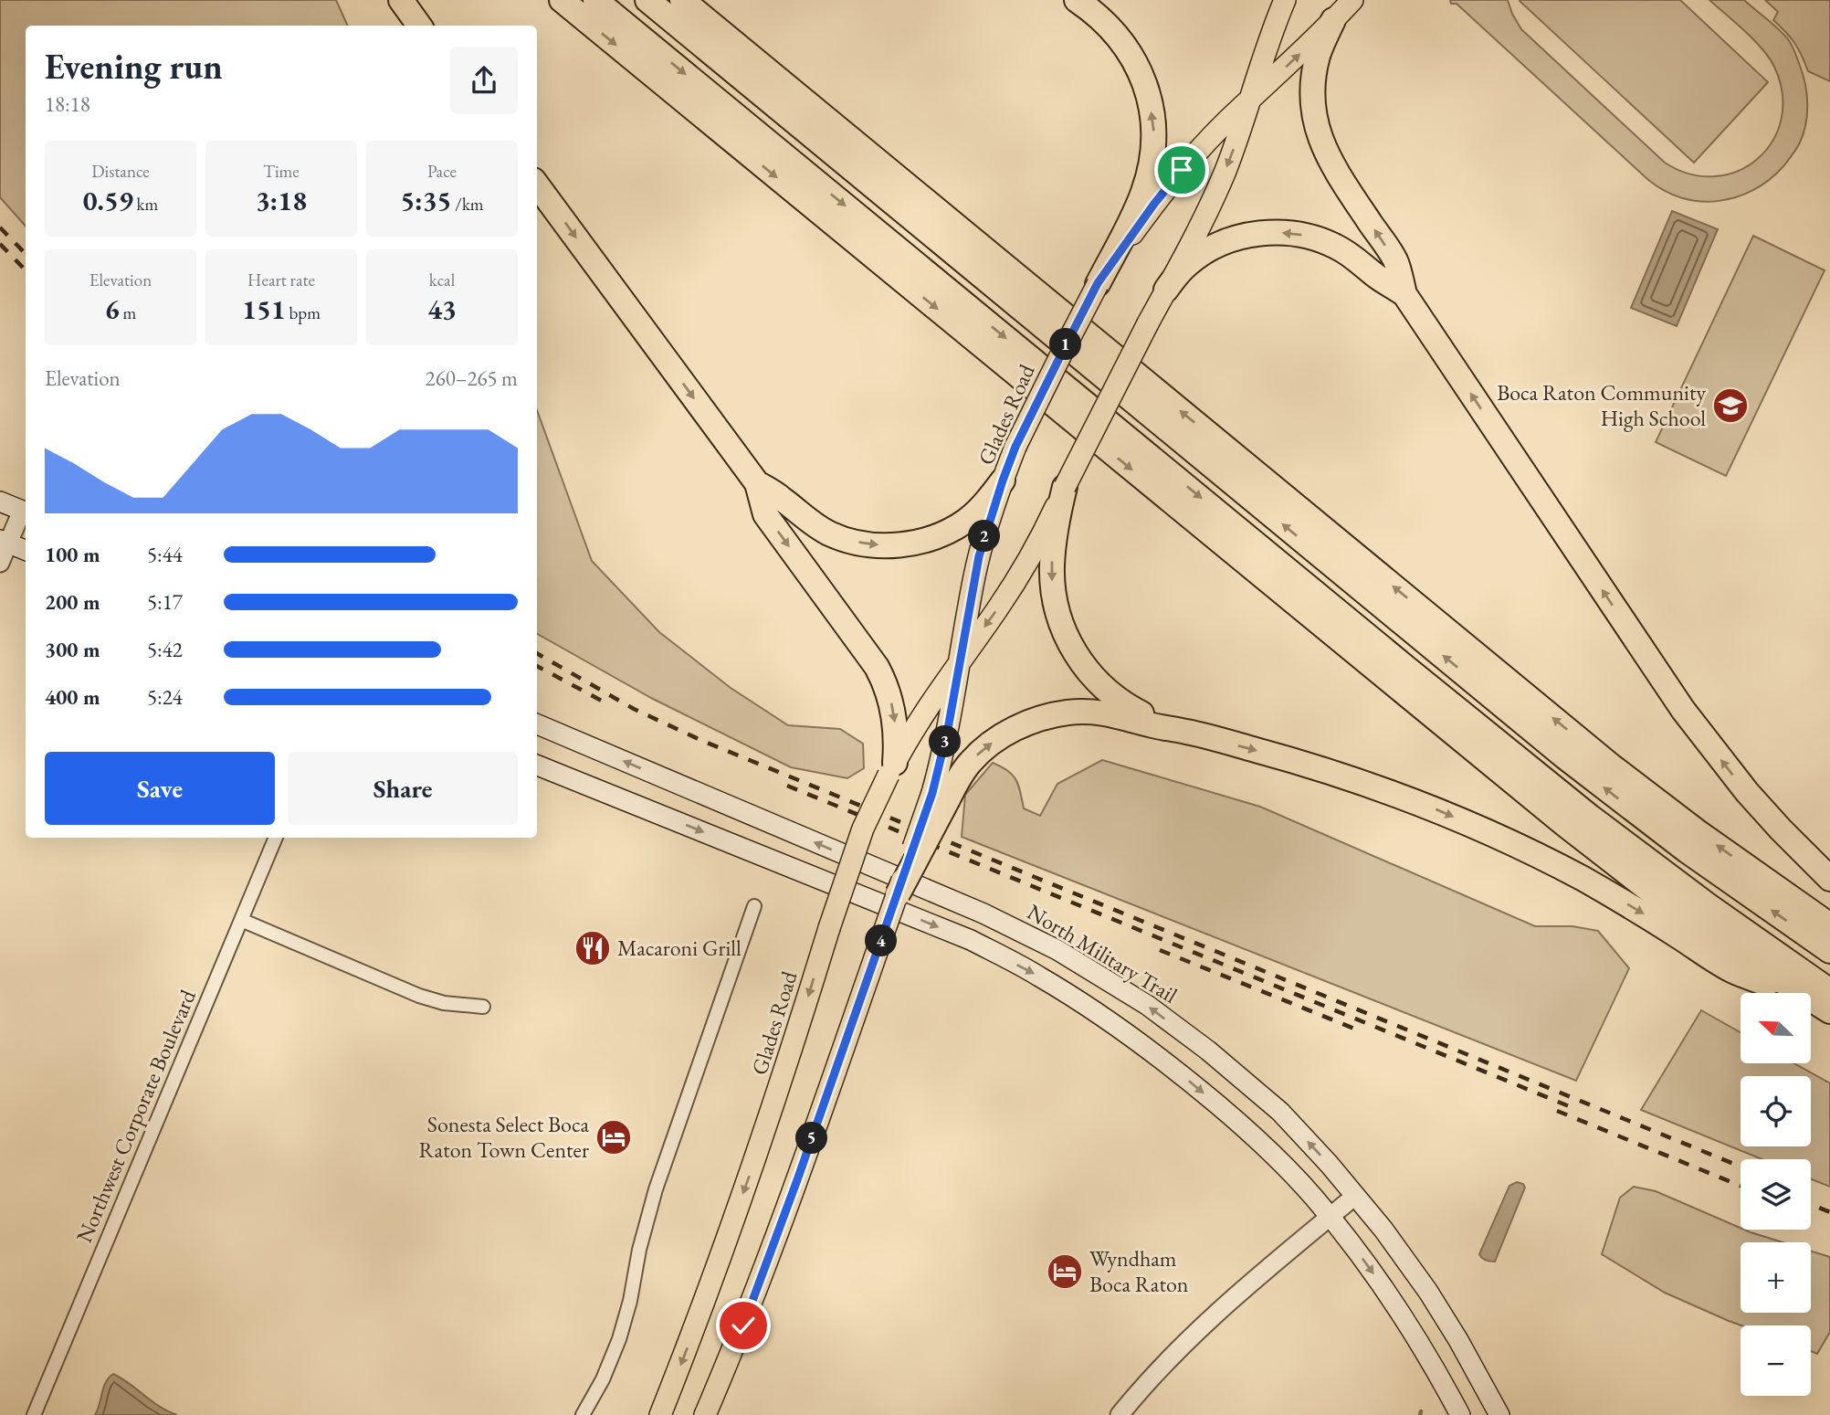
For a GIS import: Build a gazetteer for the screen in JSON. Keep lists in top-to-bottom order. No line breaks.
{"streets":{"main road":["Glades Road","North Military Trail"],"street":["Northwest Corporate Boulevard"]},"places":{"school or university":["Boca Raton Community High School"],"restaurant":["Macaroni Grill"],"hotel":["Sonesta Select Boca Raton Town Center","Wyndham Boca Raton"]},"north":"top left","page":{"heading":["Evening run","18:18"],"stats":[["Distance","0.59 km"],["Time","3:18"],["Pace","5:35 /km"],["Elevation","6 m"],["Heart rate","151 bpm"],["kcal","43"]],"pins":["1","2","3","4","5"],"chart":["Elevation","260–265 m"],"list":[{"name":"100 m","note":"5:44"},{"name":"200 m","note":"5:17"},{"name":"300 m","note":"5:42"},{"name":"400 m","note":"5:24"}],"buttons":["Save","Share"],"map_buttons":["+","−"]}}
